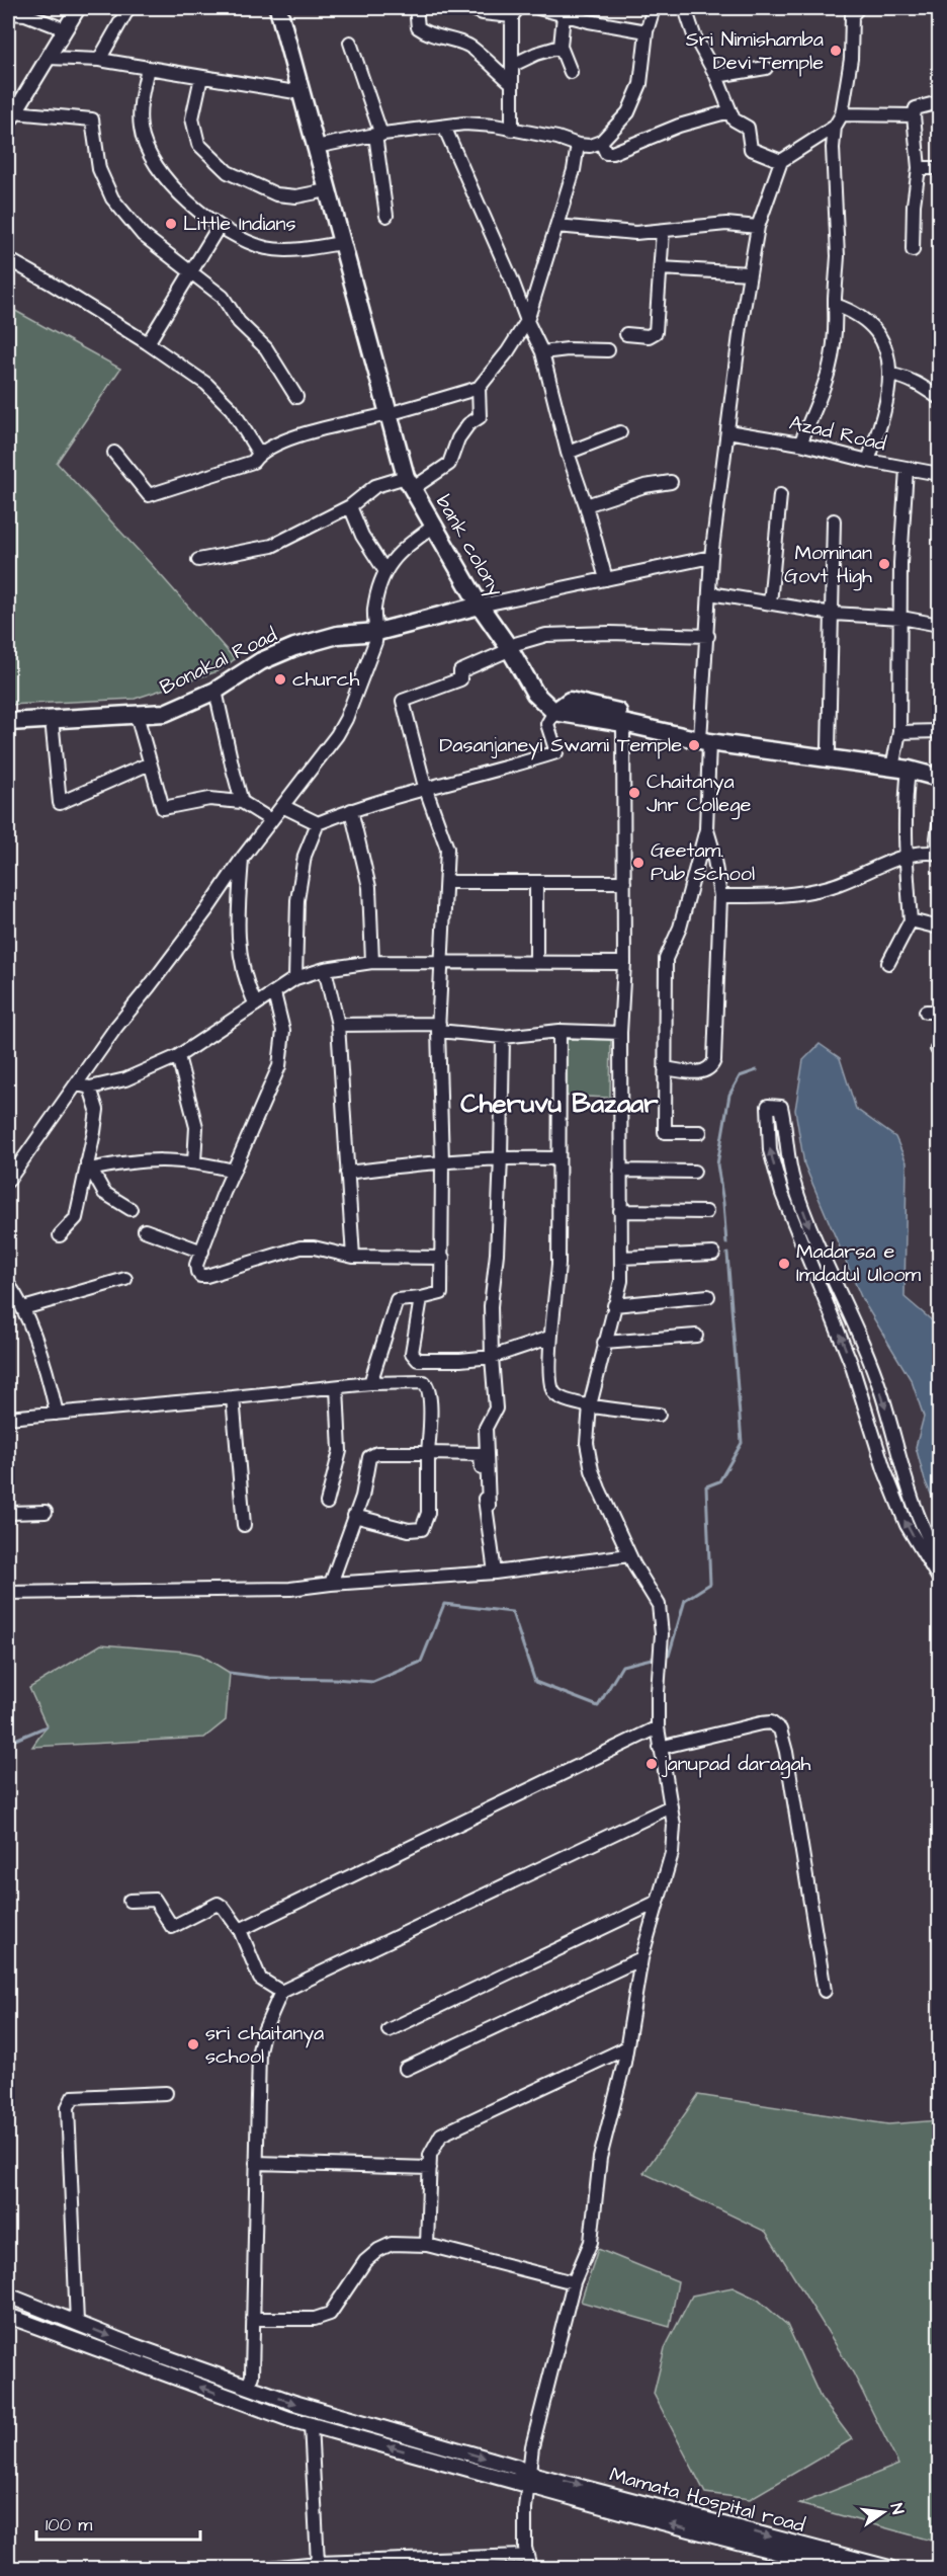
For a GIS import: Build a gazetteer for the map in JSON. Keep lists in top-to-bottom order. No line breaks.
{"streets":{"main road":["bank colony","Bonakal Road"],"street":["Azad Road","Mamata Hospital road"]},"crossings":[["bank colony","Bonakal Road"]],"districts":["Cheruvu Bazaar"],"places":["Sri Nimishamba Devi Temple","Little Indians","Mominan Govt High","church","Dasanjaneyi Swami Temple","Chaitanya Jnr College","Geetam. Pub School","Madarsa e Imdadul Uloom","janupad daragah","sri chaitanya school"],"scale_bar":"100 m","north":"right"}
